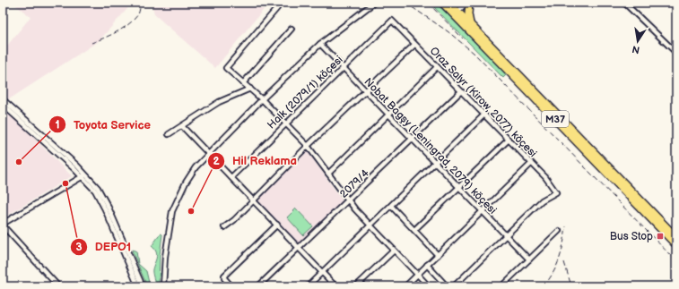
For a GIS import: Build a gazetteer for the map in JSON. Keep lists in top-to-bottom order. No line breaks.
{"streets":{"highway":["M37"],"street":["Halk (2079/1) köçesi","Oraz Salyr (Kirow, 2077) köçesi","Nobat Bagşy (Leningrad, 2079) köçesi","2079/4"]},"crossings":[["Halk (2079/1) köçesi","Oraz Salyr (Kirow, 2077) köçesi"],["Halk (2079/1) köçesi","Nobat Bagşy (Leningrad, 2079) köçesi"],["Oraz Salyr (Kirow, 2077) köçesi","Nobat Bagşy (Leningrad, 2079) köçesi"],["Oraz Salyr (Kirow, 2077) köçesi","2079/4"],["Nobat Bagşy (Leningrad, 2079) köçesi","2079/4"]],"places":{"other":["Toyota Service","DEPO1","Hil Reklama"],"transit":["Bus Stop"]},"north":"bottom"}
